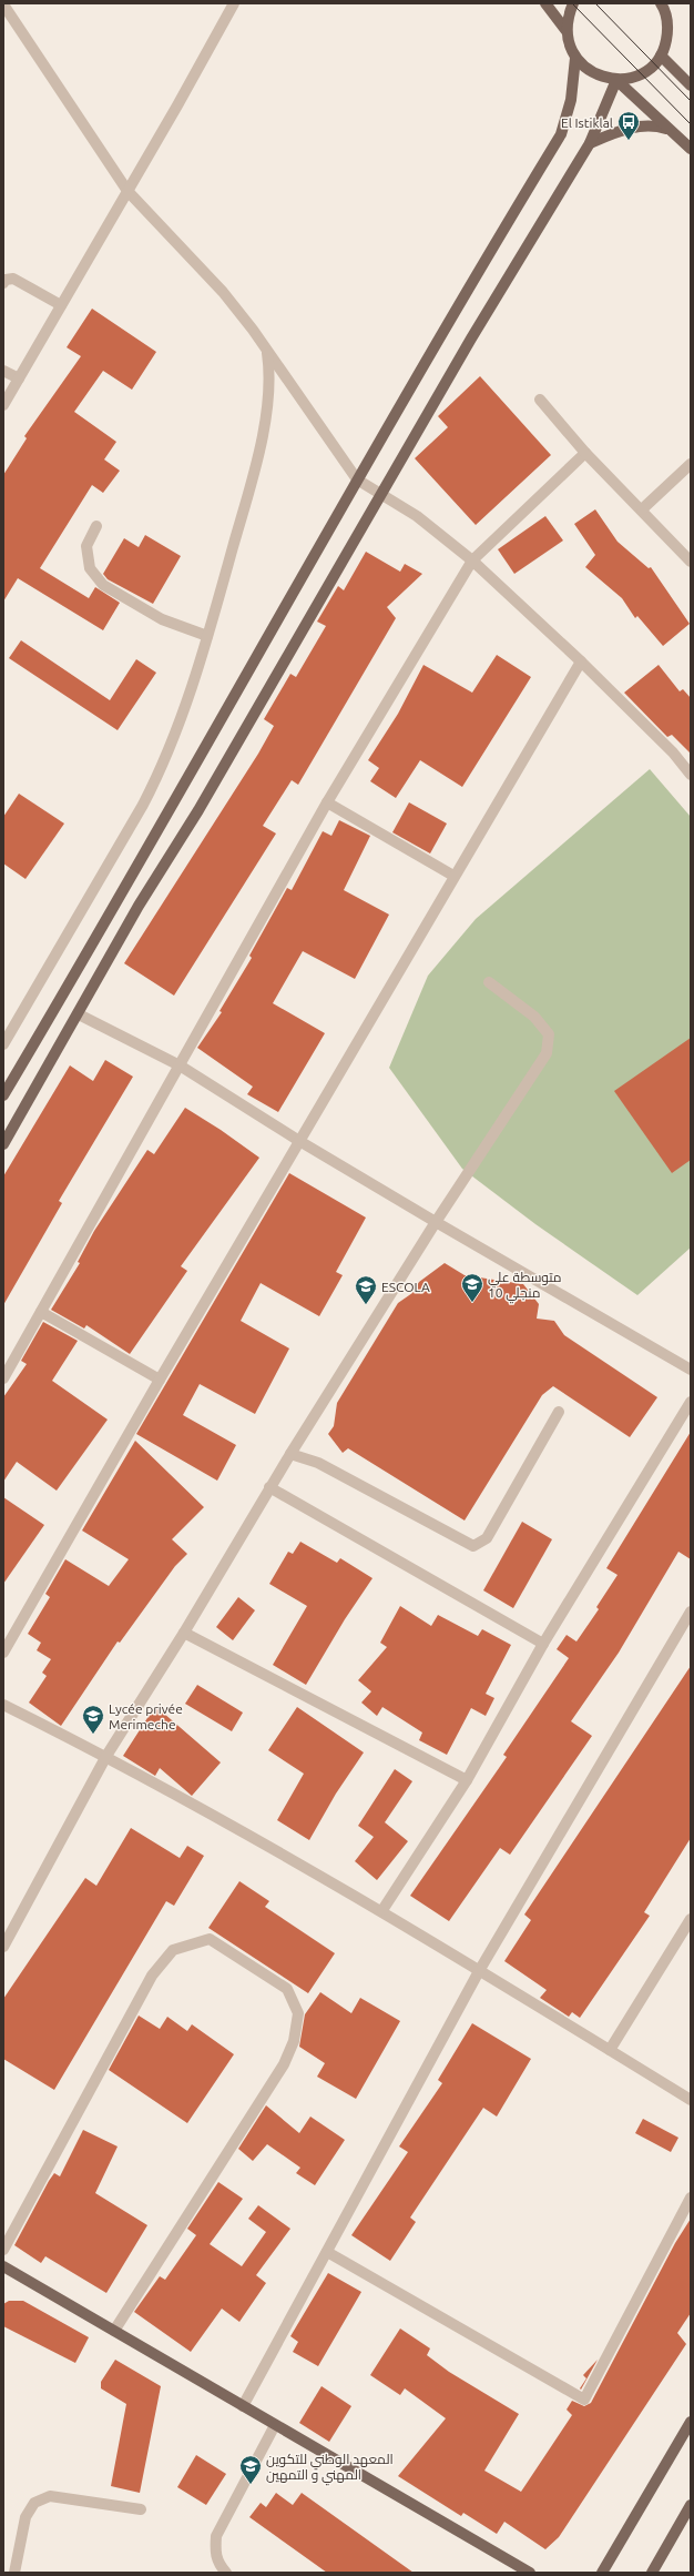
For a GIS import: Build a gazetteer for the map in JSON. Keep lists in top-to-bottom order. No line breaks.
{"places":{"bus stop":["El Istiklal"],"school or university":["متوسطة علي منجلي 10","ESCOLA","Lycée privée Merimeche","المعهد الوطني للتكوين المهني و التمهين"]}}
